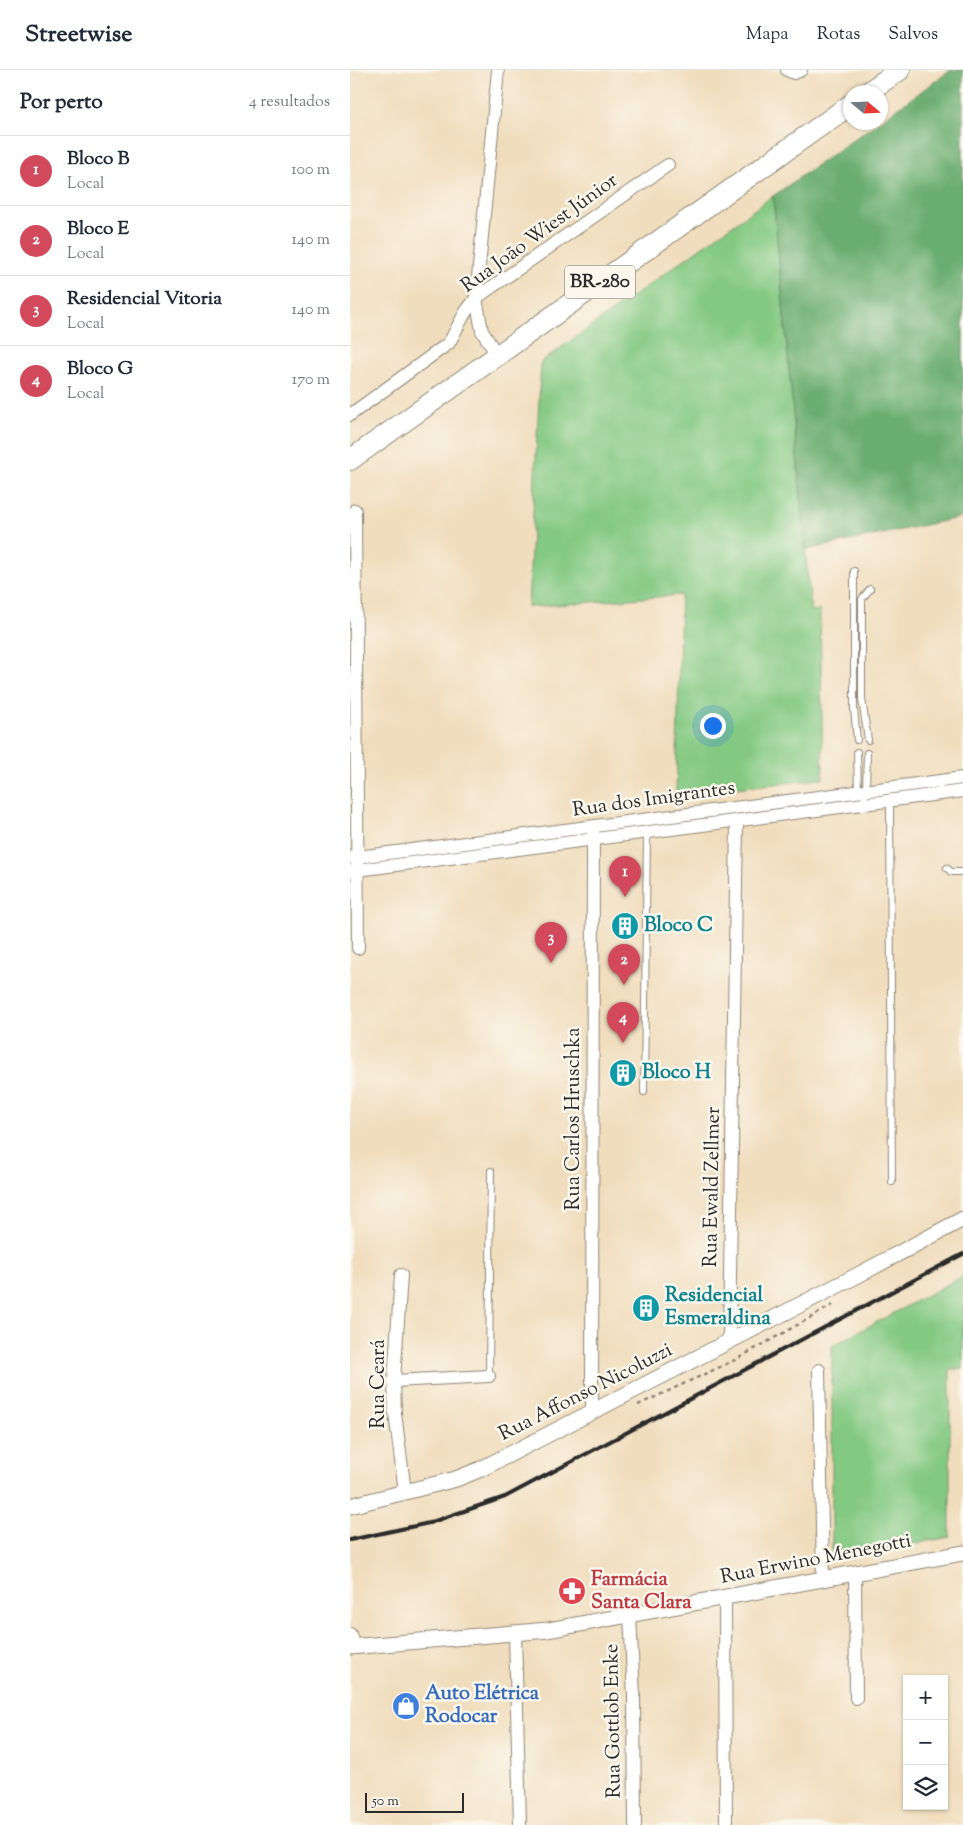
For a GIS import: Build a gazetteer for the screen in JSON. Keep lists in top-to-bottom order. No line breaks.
{"streets":{"highway":["BR-280"],"street":["Rua João Wiest Júnior","Rua dos Imigrantes","Rua Carlos Hruschka","Rua Ewald Zellmer","Rua Ceará","Rua Affonso Nicoluzzi","Rua Erwino Menegotti","Rua Gottlob Enke"]},"crossings":[["Rua dos Imigrantes","Rua Carlos Hruschka"],["Rua dos Imigrantes","Rua Ewald Zellmer"],["Rua Carlos Hruschka","Rua Affonso Nicoluzzi"],["Rua Ewald Zellmer","Rua Affonso Nicoluzzi"],["Rua Ceará","Rua Affonso Nicoluzzi"],["Rua Erwino Menegotti","Rua Gottlob Enke"]],"places":{"building":["Bloco C","Bloco H","Residencial Esmeraldina"],"pharmacy":["Farmácia Santa Clara"],"shop":["Auto Elétrica Rodocar"]},"scale_bar":"50 m","north":"right","page":{"header":"Streetwise","nav":["Mapa","Rotas","Salvos"],"heading":["Por perto","4 resultados"],"list":[{"mark":"1","name":"Bloco B","note":"Local","value":"100 m"},{"mark":"2","name":"Bloco E","note":"Local","value":"140 m"},{"mark":"3","name":"Residencial Vitoria","note":"Local","value":"140 m"},{"mark":"4","name":"Bloco G","note":"Local","value":"170 m"}],"pins":["1","3","2","4"],"map_buttons":["+","−"],"scale":"50 m"}}
